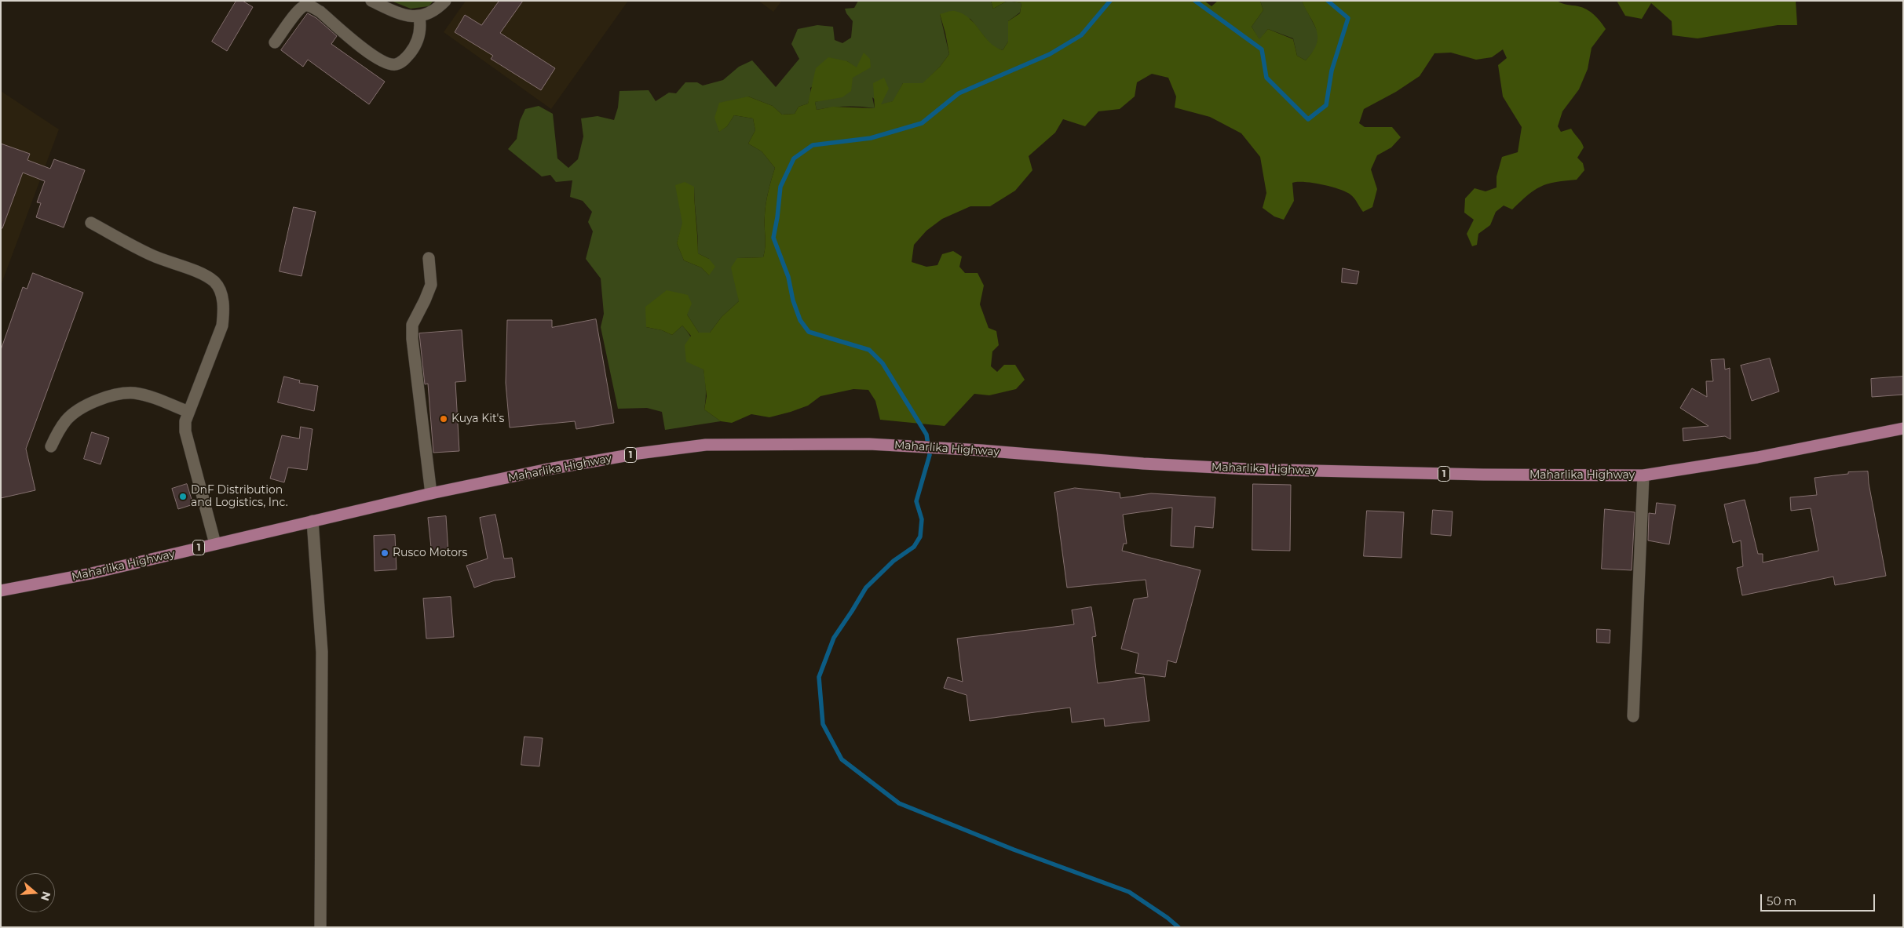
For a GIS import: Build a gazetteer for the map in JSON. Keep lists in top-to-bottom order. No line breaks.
{"streets":{"main road":["Maharlika Highway","1"]},"places":["Kuya Kit's","DnF Distribution and Logistics, Inc.","Rusco Motors"],"scale_bar":"50 m","north":"right"}
